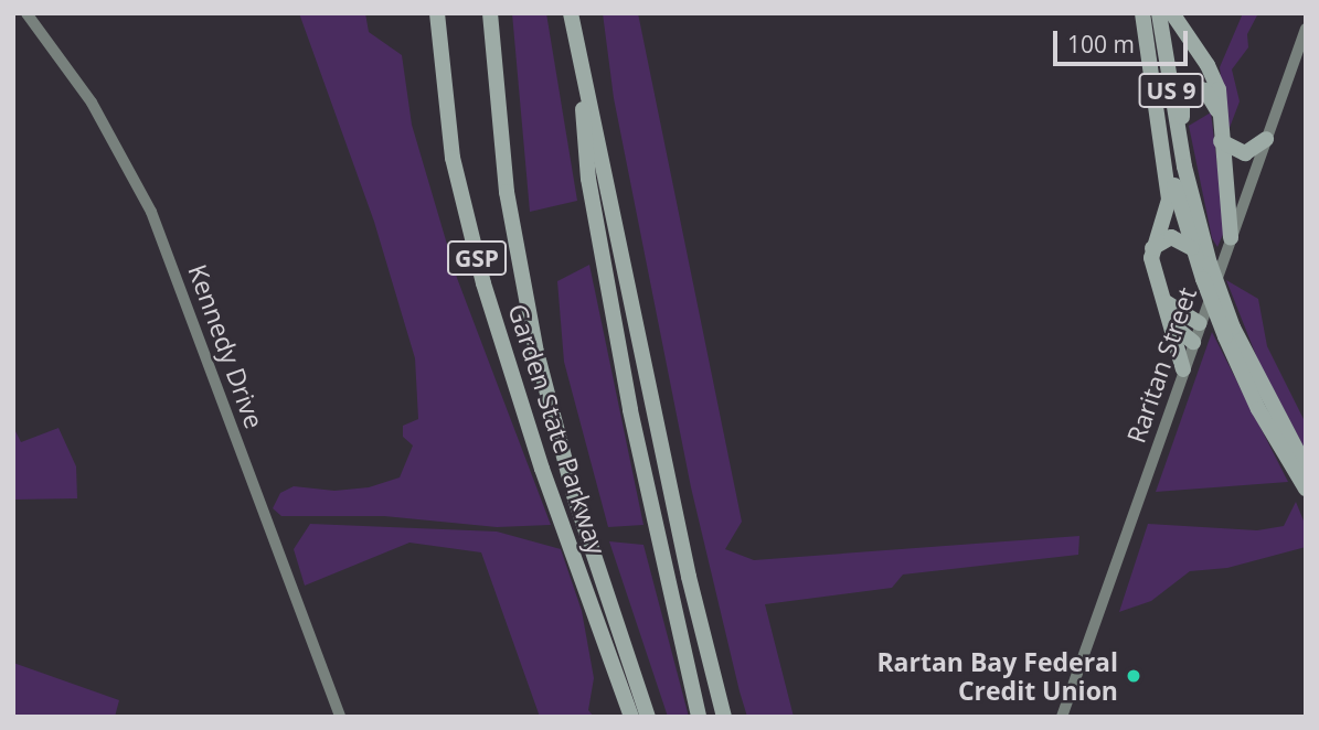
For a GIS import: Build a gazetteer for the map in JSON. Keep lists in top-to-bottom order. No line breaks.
{"streets":{"highway":["US 9","GSP","Garden State Parkway"],"street":["Kennedy Drive","Raritan Street"]},"places":["Rartan Bay Federal Credit Union"],"scale_bar":"100 m"}
